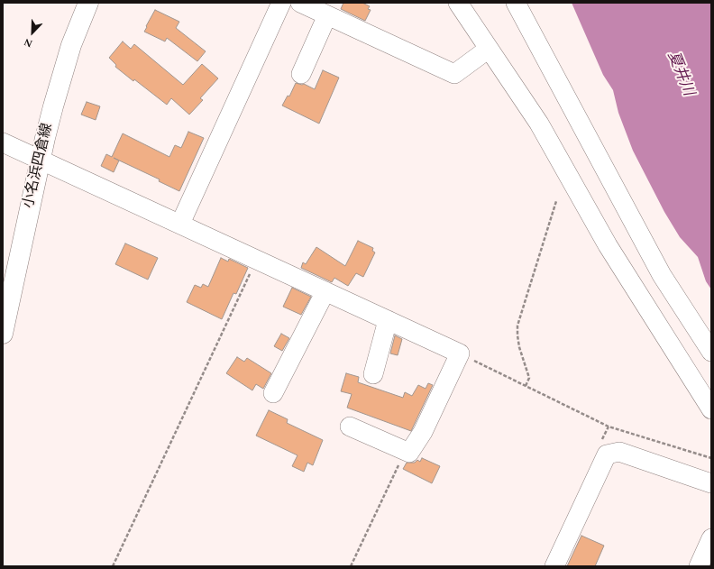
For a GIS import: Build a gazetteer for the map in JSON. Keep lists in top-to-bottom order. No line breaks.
{"streets":{"main road":["小名浜四倉線"]},"water":["夏井川"],"north":"bottom left"}
